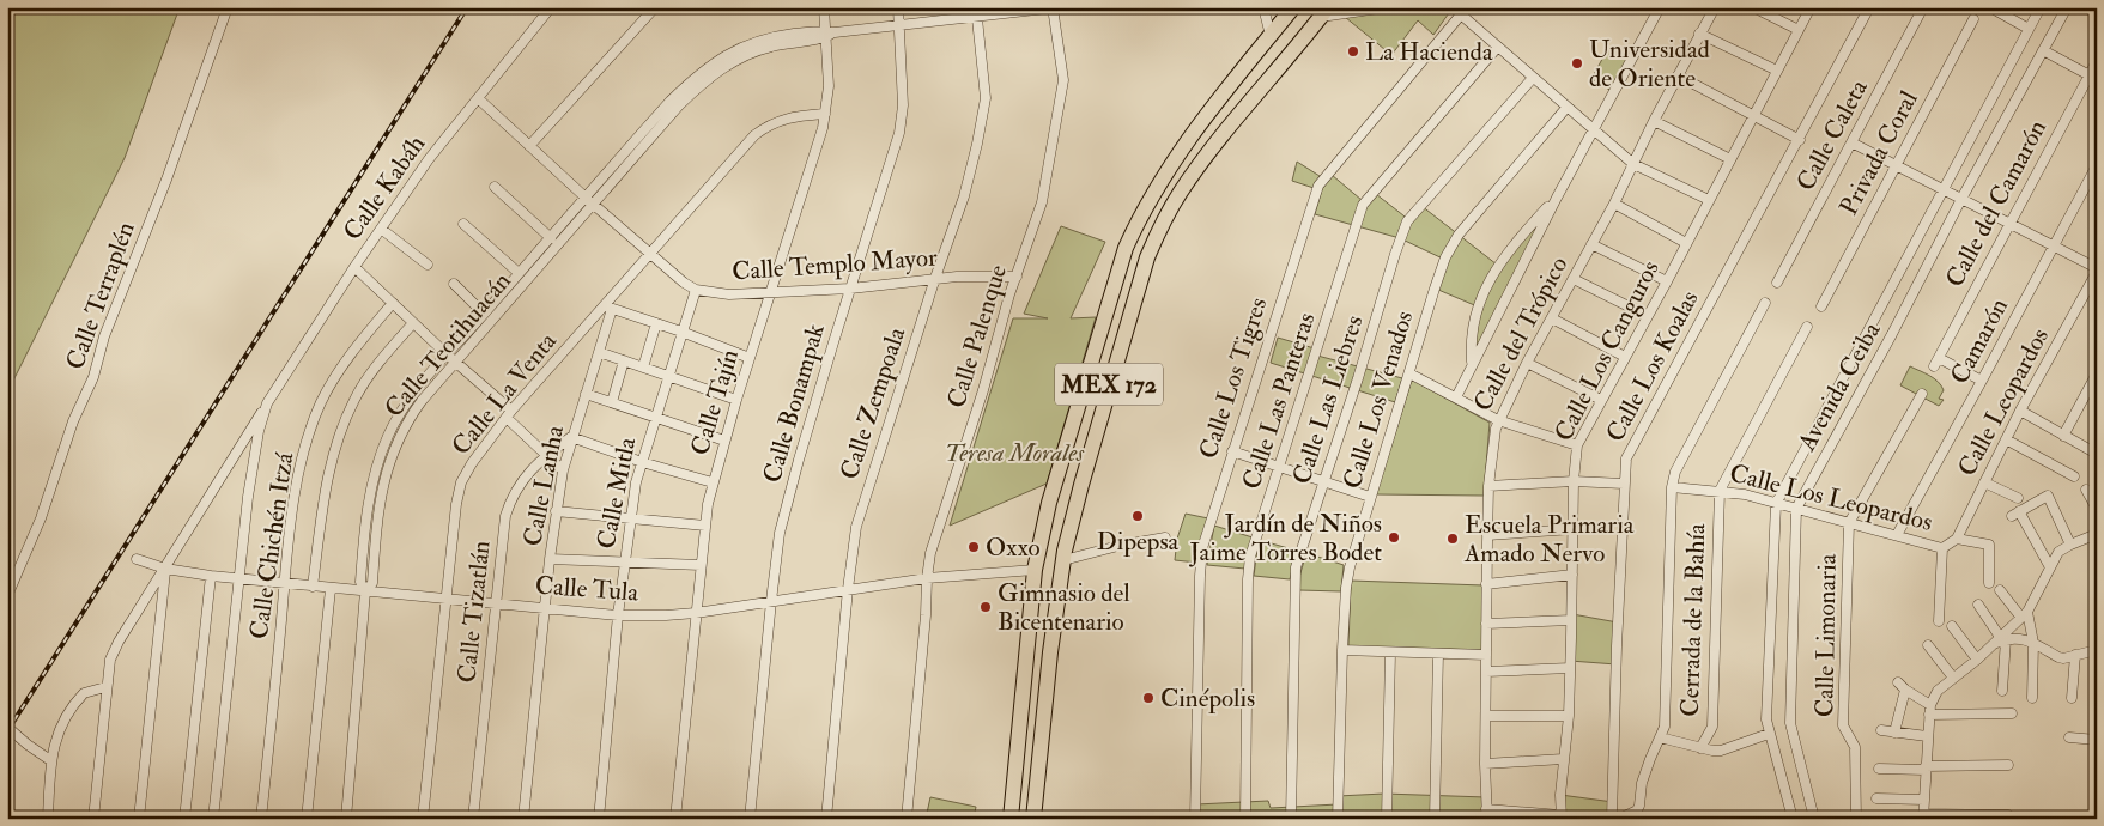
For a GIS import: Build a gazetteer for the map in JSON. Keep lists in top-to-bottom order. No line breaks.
{"streets":{"main road":["MEX 172"],"street":["Calle Caleta","Privada Coral","Calle Kabáh","Calle del Camarón","Calle Templo Mayor","Calle Terraplén","Calle del Trópico","Calle Palenque","Camarón","Calle Teotihuacán","Calle Los Canguros","Calle Los Koalas","Calle Los Tigres","Avenida Ceiba","Calle La Venta","Calle Las Liebres","Calle Los Venados","Calle Las Panteras","Calle Tajín","Calle Leopardos","Calle Bonampak","Calle Zempoala","Calle Lanha","Calle Mitla","Calle Los Leopardos","Calle Chichén Itzá","Calle Tula","Calle Tizatlán","Cerrada de la Bahía","Calle Limonaria"]},"crossings":[["Calle Kabáh","Calle Templo Mayor"],["Calle Kabáh","Calle Tula"],["Calle del Camarón","Camarón"],["Calle Templo Mayor","Calle Palenque"],["Calle Templo Mayor","Calle Teotihuacán"],["Calle Templo Mayor","Calle La Venta"],["Calle Templo Mayor","Calle Tajín"],["Calle Templo Mayor","Calle Bonampak"],["Calle Templo Mayor","Calle Zempoala"],["Calle Templo Mayor","Calle Mitla"],["Calle Palenque","Calle Teotihuacán"],["Calle Palenque","Calle Tula"],["Camarón","Calle Los Leopardos"],["Calle Teotihuacán","Calle Tajín"],["Calle Teotihuacán","Calle Bonampak"],["Calle Teotihuacán","Calle Zempoala"],["Calle Teotihuacán","Calle Tula"],["MEX 172","Calle Tula"],["Avenida Ceiba","Calle Los Leopardos"],["Calle La Venta","Calle Tajín"],["Calle La Venta","Calle Lanha"],["Calle La Venta","Calle Tula"],["Calle Tajín","Calle Tula"],["Calle Bonampak","Calle Tula"],["Calle Zempoala","Calle Tula"],["Calle Lanha","Calle Tula"],["Calle Lanha","Calle Tizatlán"],["Calle Mitla","Calle Tula"],["Calle Los Leopardos","Cerrada de la Bahía"],["Calle Los Leopardos","Calle Limonaria"],["Calle Chichén Itzá","Calle Tula"],["Calle Tula","Calle Tizatlán"]],"parks":["Teresa Morales"],"places":["La Hacienda","Universidad de Oriente","Dipepsa","Jardín de Niños Jaime Torres Bodet","Escuela Primaria Amado Nervo","Oxxo","Gimnasio del Bicentenario","Cinépolis"]}
